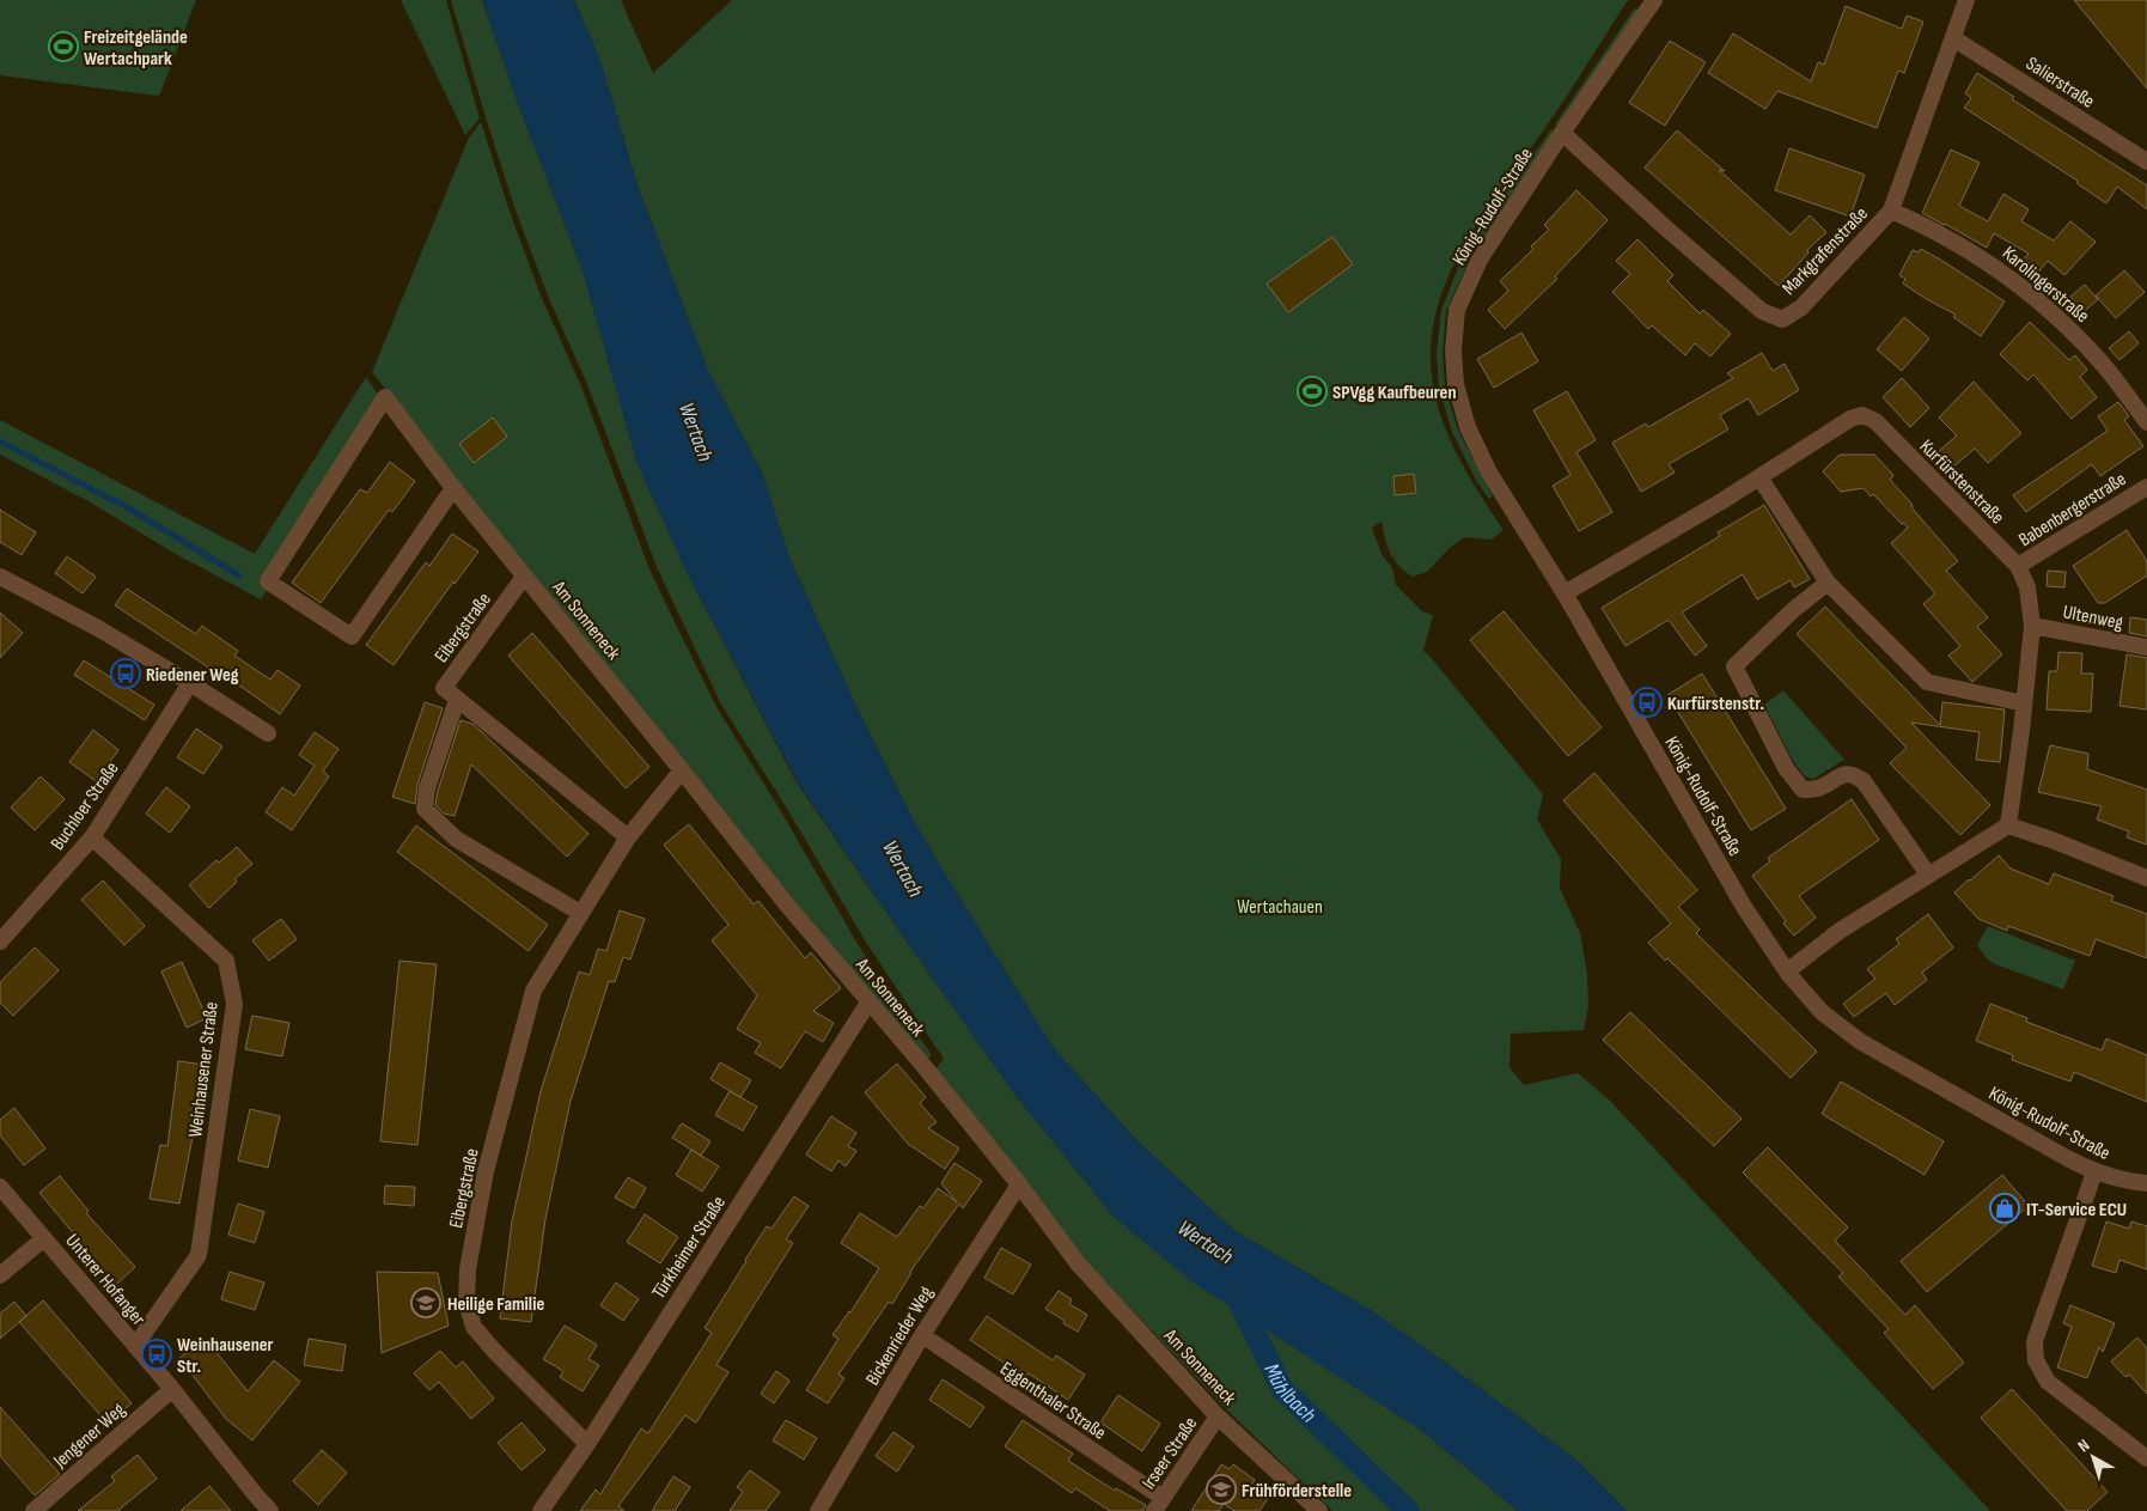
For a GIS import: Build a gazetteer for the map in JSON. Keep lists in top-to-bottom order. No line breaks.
{"streets":{"street":["Salierstraße","König-Rudolf-Straße","Markgrafenstraße","Karolingerstraße","Kurfürstenstraße","Babenbergerstraße","Ultenweg","Am Sonneneck","Eibergstraße","Buchloer Straße","Weinhausener Straße","Türkheimer Straße","Unterer Hofanger","Bickenrieder Weg","Eggenthaler Straße","Jengener Weg","Irseer Straße"]},"crossings":[["Salierstraße","Markgrafenstraße"],["König-Rudolf-Straße","Markgrafenstraße"],["König-Rudolf-Straße","Kurfürstenstraße"],["Markgrafenstraße","Karolingerstraße"],["Kurfürstenstraße","Babenbergerstraße"],["Kurfürstenstraße","Ultenweg"],["Am Sonneneck","Eibergstraße"],["Am Sonneneck","Türkheimer Straße"],["Am Sonneneck","Bickenrieder Weg"],["Am Sonneneck","Irseer Straße"],["Eibergstraße","Türkheimer Straße"],["Buchloer Straße","Weinhausener Straße"],["Weinhausener Straße","Unterer Hofanger"],["Unterer Hofanger","Jengener Weg"],["Bickenrieder Weg","Eggenthaler Straße"],["Eggenthaler Straße","Irseer Straße"]],"water":["Wertach","Mühlbach"],"parks":["Wertachauen"],"places":{"sports":["Freizeitgelände Wertachpark","SPVgg Kaufbeuren"],"bus stop":["Riedener Weg","Kurfürstenstr.","Weinhausener Str."],"shop":["IT-Service ECU"],"school or university":["Heilige Familie","Frühförderstelle"]},"north":"top left"}
